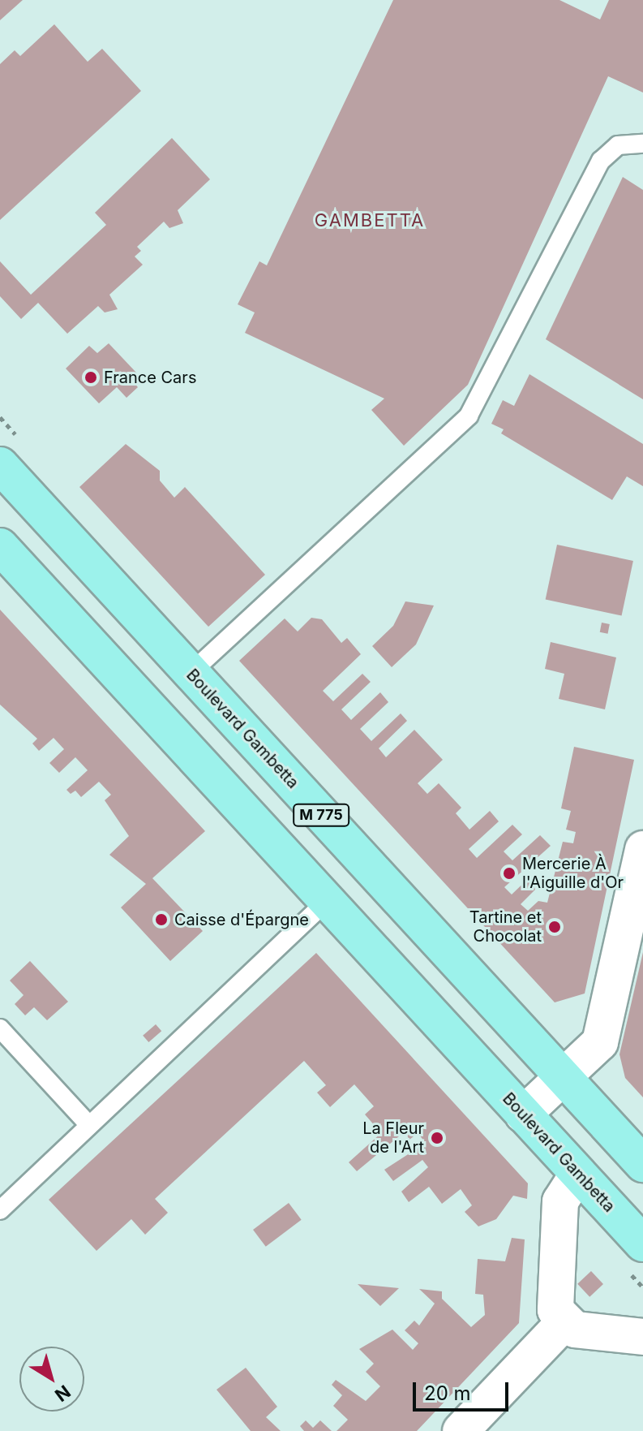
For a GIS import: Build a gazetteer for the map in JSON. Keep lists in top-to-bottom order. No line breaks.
{"streets":{"main road":["Boulevard Gambetta","M 775"]},"districts":["GAMBETTA"],"places":["France Cars","Mercerie À l'Aiguille d'Or","Caisse d'Épargne","Tartine et Chocolat","La Fleur de l'Art"],"scale_bar":"20 m","north":"bottom right"}
